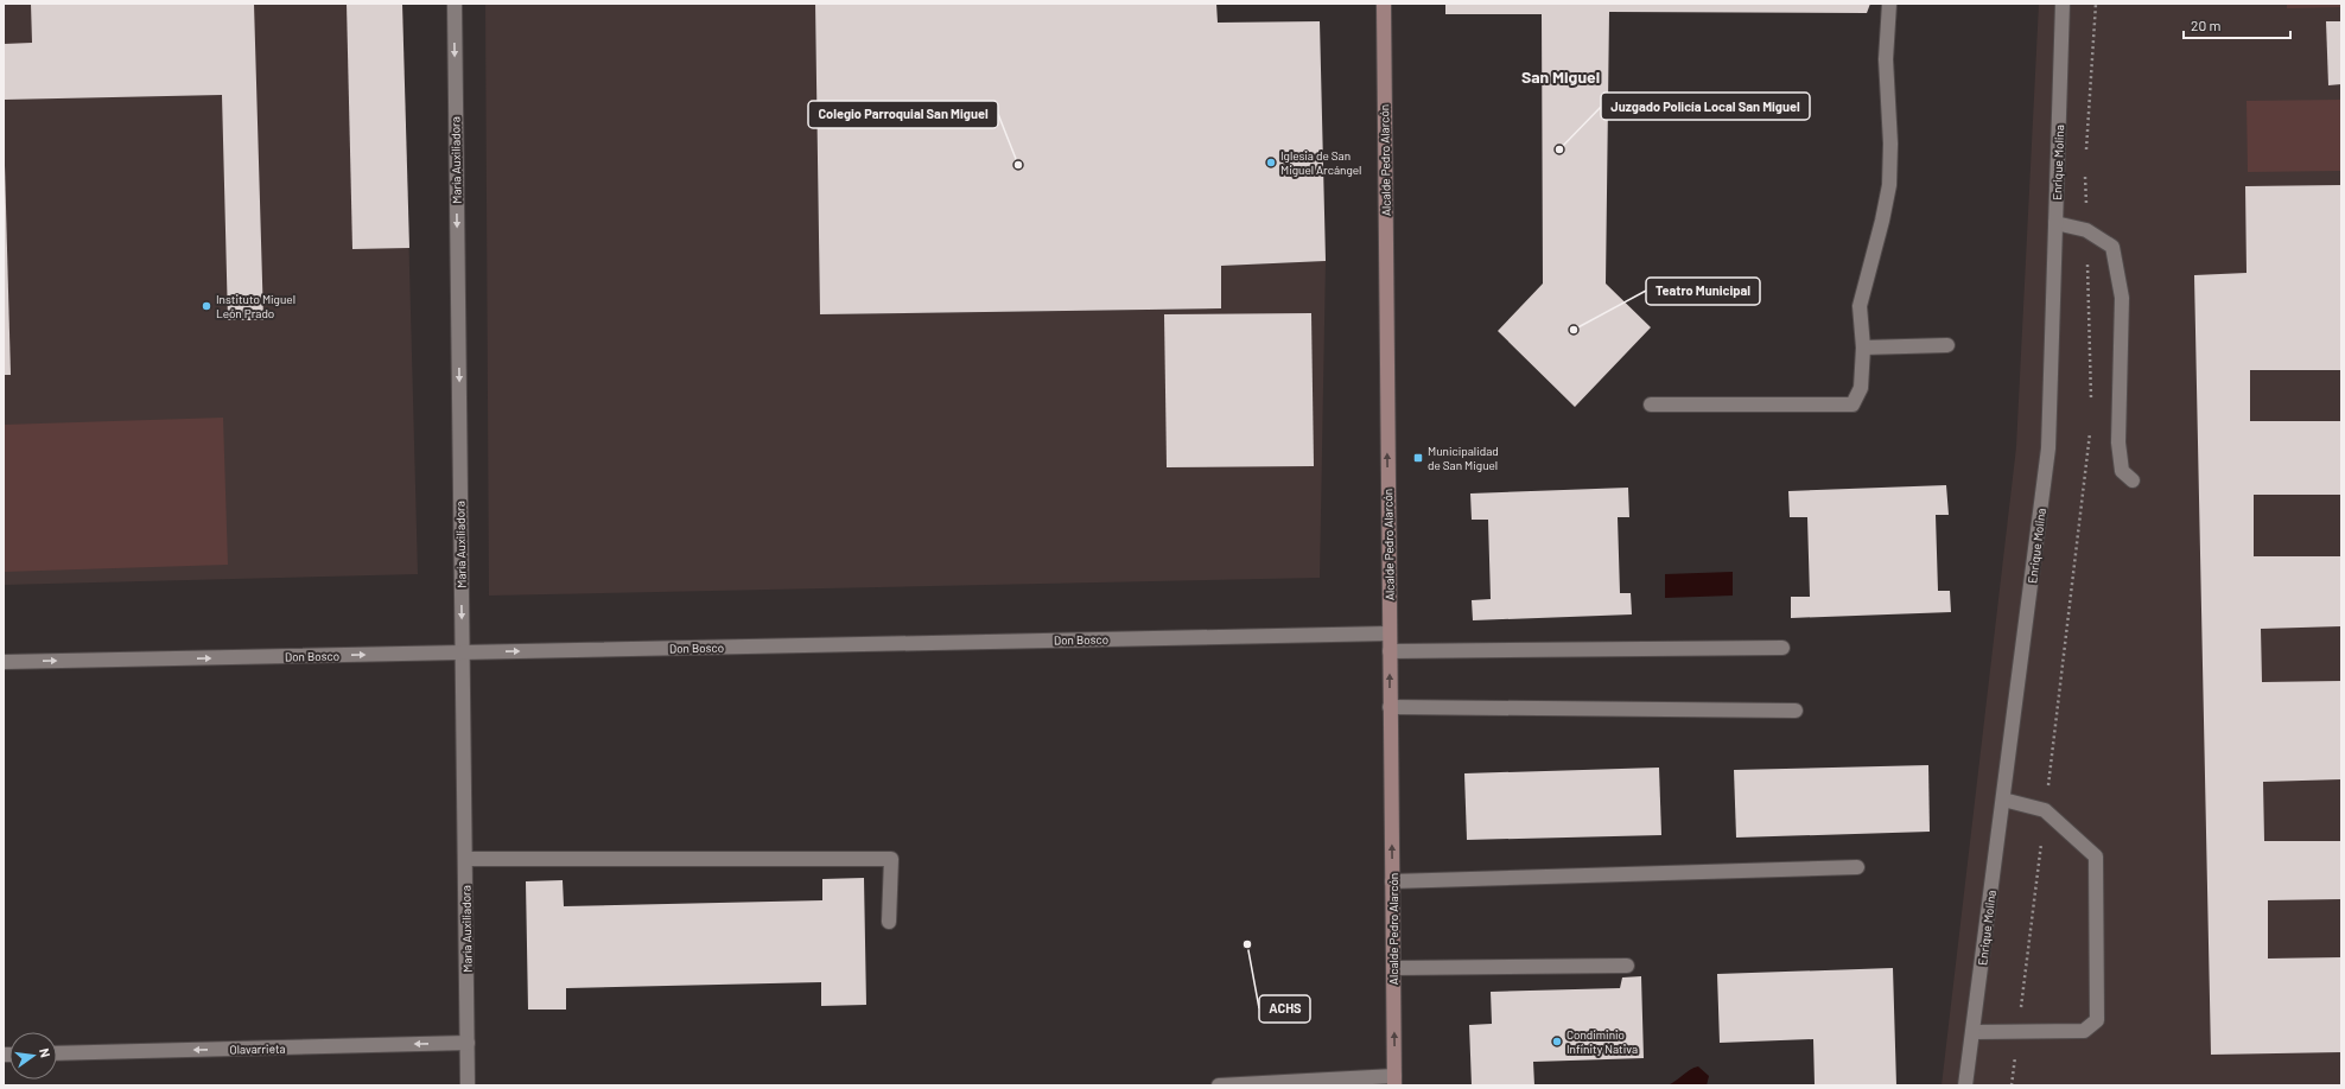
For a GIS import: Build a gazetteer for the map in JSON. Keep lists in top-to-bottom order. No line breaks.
{"streets":{"street":["María Auxiliadora","Alcalde Pedro Alarcón","Enrique Molina","Don Bosco","Olavarrieta"]},"crossings":[["María Auxiliadora","Don Bosco"],["María Auxiliadora","Olavarrieta"],["Alcalde Pedro Alarcón","Don Bosco"]],"one_way":["María Auxiliadora","Alcalde Pedro Alarcón","Don Bosco","Olavarrieta"],"districts":["San Miguel"],"places":{"other":["Juzgado Policía Local San Miguel","Iglesia de San Miguel Arcángel","Colegio Parroquial San Miguel","Instituto Miguel León Prado","Teatro Municipal","ACHS","Condiminio Infinity Nativa"],"transit":["Municipalidad de San Miguel"]},"scale_bar":"20 m","north":"right"}
